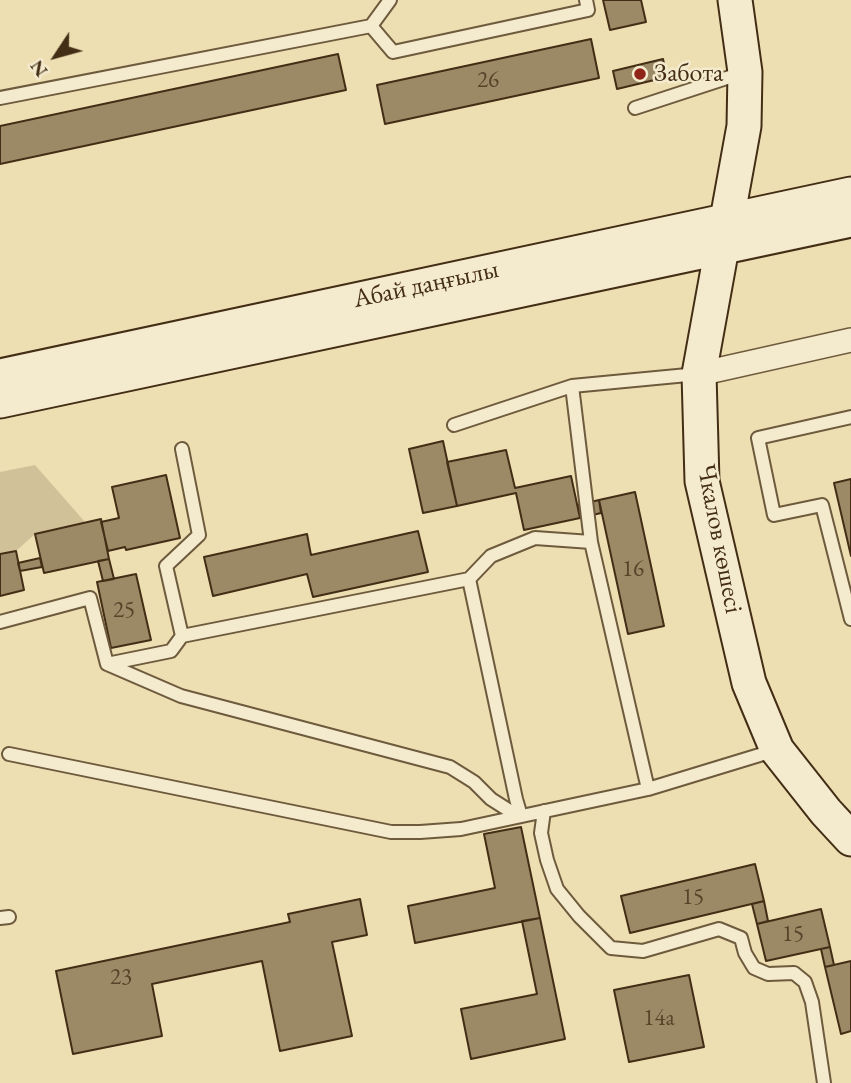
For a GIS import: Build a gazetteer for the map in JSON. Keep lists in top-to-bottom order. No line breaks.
{"streets":{"main road":["Абай даңғылы","Чкалов көшесі"]},"crossings":[["Абай даңғылы","Чкалов көшесі"]],"places":["Забота"],"house_numbers":["26","16","25","15","15","23","14а"],"north":"bottom left"}
